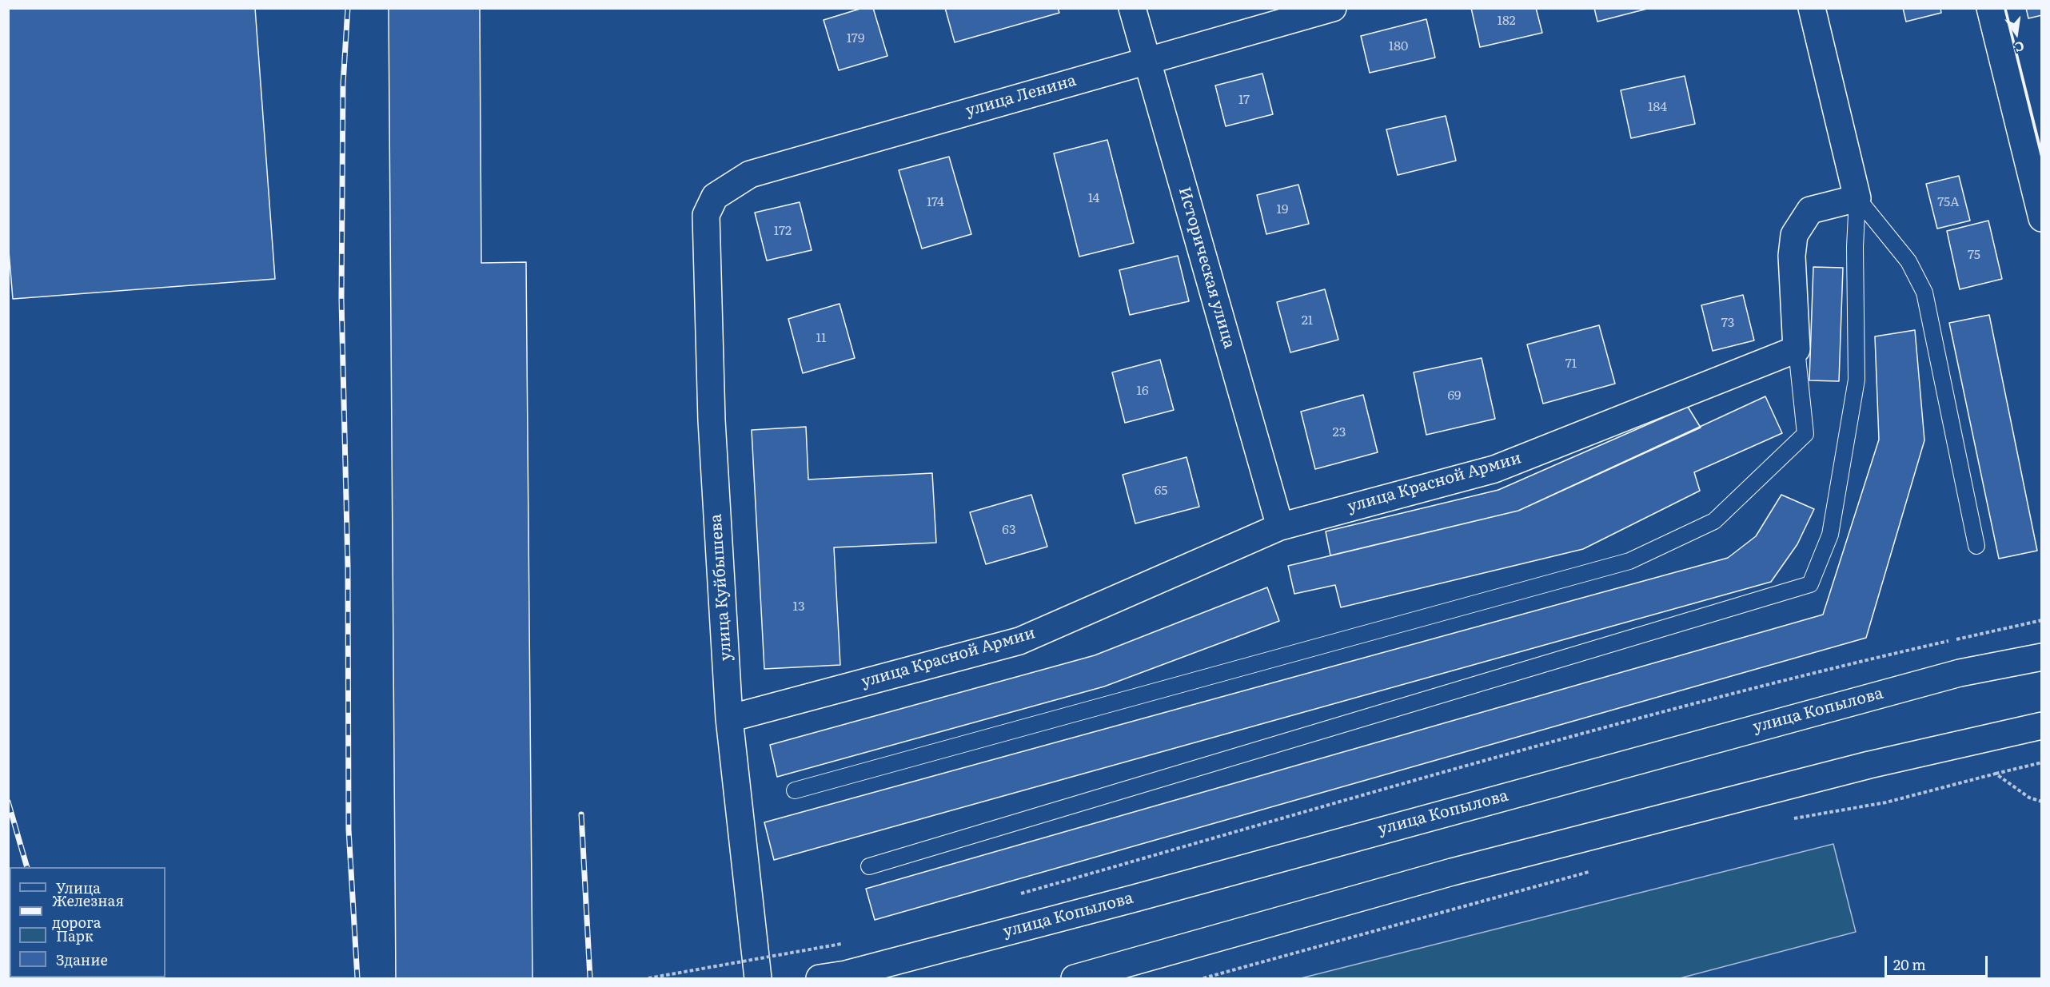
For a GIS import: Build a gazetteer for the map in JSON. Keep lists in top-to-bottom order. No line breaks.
{"streets":{"street":["улица Ленина","Историческая улица","улица Красной Армии","улица Куйбышева","улица Копылова"]},"crossings":[["улица Ленина","Историческая улица"],["улица Ленина","улица Куйбышева"],["Историческая улица","улица Красной Армии"],["улица Красной Армии","улица Куйбышева"]],"house_numbers":["182","179","180","17","184","14","174","75А","19","172","75","21","73","11","71","16","69","23","65","63","13"],"legend":["Улица","Железная дорога","Парк","Здание"],"scale_bar":"20 m","north":"bottom"}
